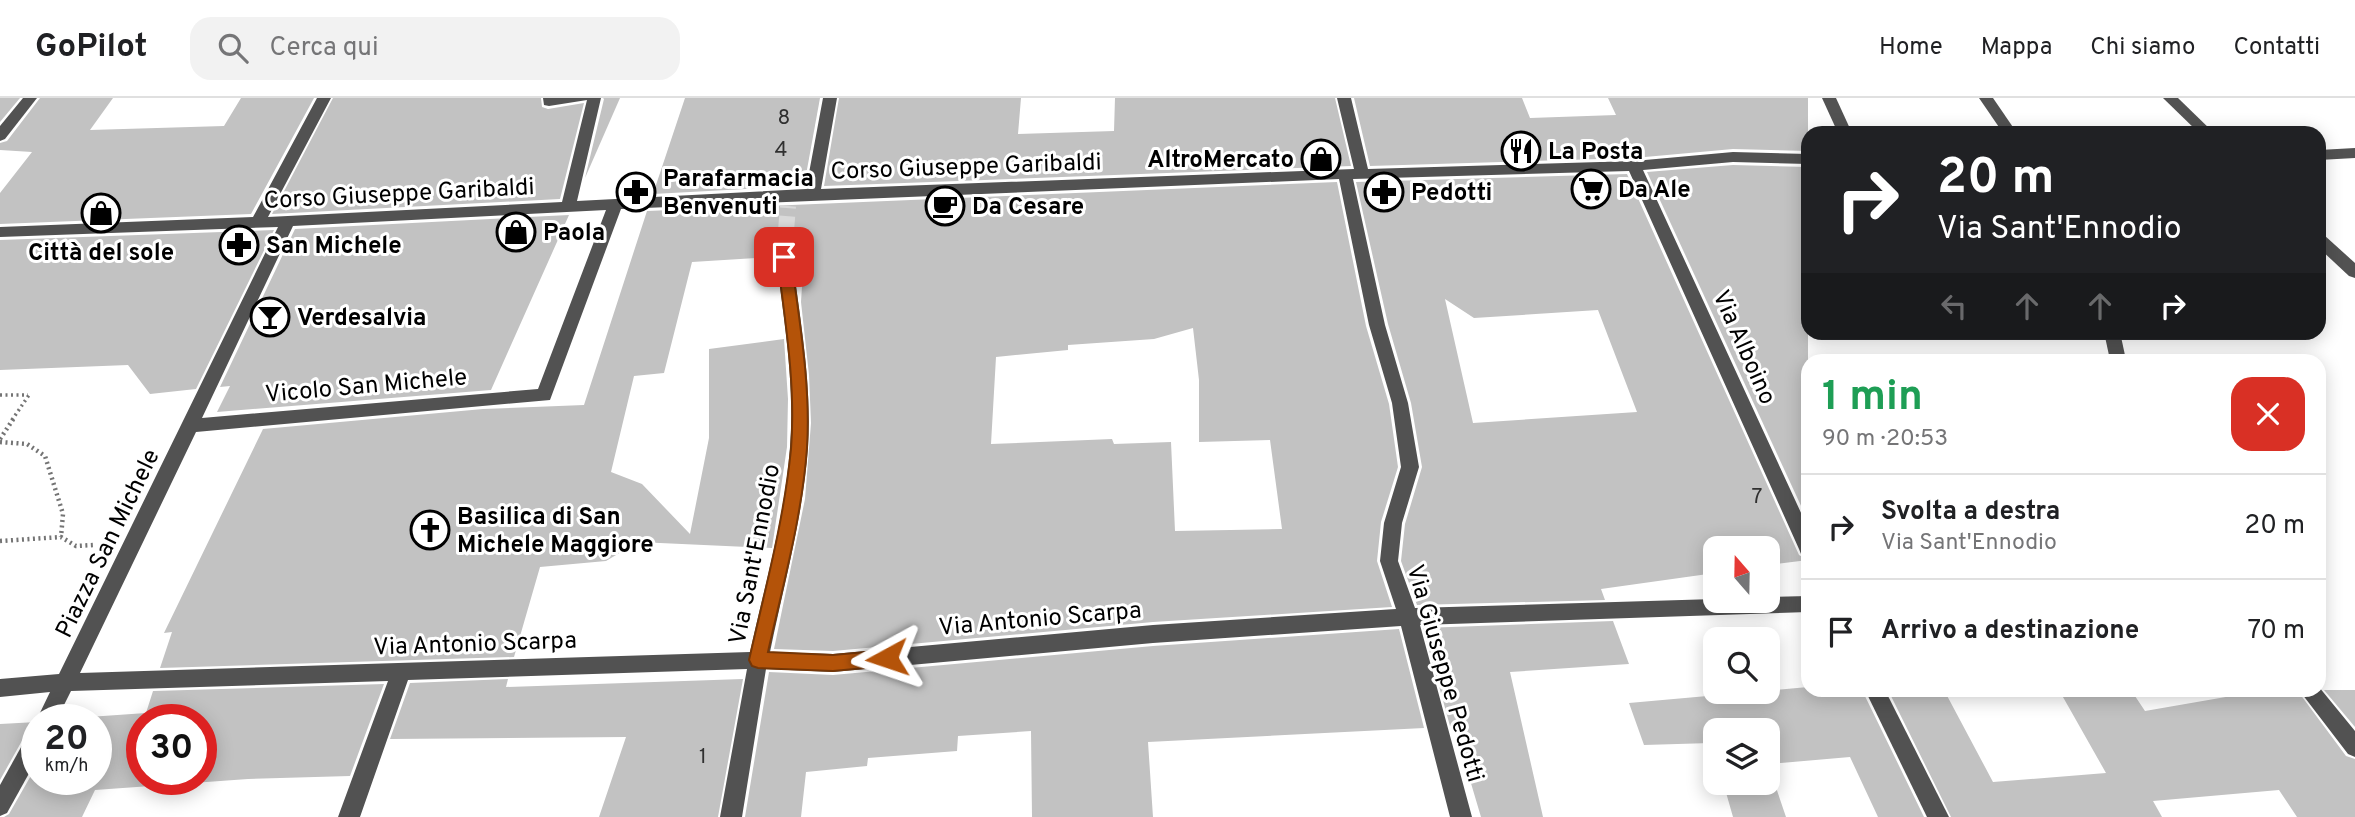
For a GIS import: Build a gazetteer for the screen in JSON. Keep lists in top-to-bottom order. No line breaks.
{"streets":{"street":["Corso Giuseppe Garibaldi","Via Alboino","Vicolo San Michele","Piazza San Michele","Via Sant'Ennodio","Via Antonio Scarpa","Via Giuseppe Pedotti"]},"crossings":[["Corso Giuseppe Garibaldi","Via Alboino"],["Corso Giuseppe Garibaldi","Vicolo San Michele"],["Corso Giuseppe Garibaldi","Piazza San Michele"],["Corso Giuseppe Garibaldi","Via Giuseppe Pedotti"],["Vicolo San Michele","Piazza San Michele"],["Piazza San Michele","Via Antonio Scarpa"],["Via Sant'Ennodio","Via Antonio Scarpa"],["Via Antonio Scarpa","Via Giuseppe Pedotti"]],"places":{"restaurant":["La Posta"],"shop":["AltroMercato","Città del sole","Paola"],"supermarket":["Da Ale"],"pharmacy":["Parafarmacia Benvenuti","Pedotti","San Michele"],"cafe":["Da Cesare"],"bar":["Verdesalvia"],"church":["Basilica di San Michele Maggiore"]},"house_numbers":["8","4","7","1"],"north":"top","page":{"header":"GoPilot","search":"Cerca qui","nav":["Home","Mappa","Chi siamo","Contatti"],"turn":["20 m","Via Sant'Ennodio"],"heading":["1 min","90 m · 20:53"],"list":[{"name":"Svolta a destra","note":"Via Sant'Ennodio","value":"20 m"},{"name":"Arrivo a destinazione","value":"70 m"}],"speed":"20 km/h","limit":"30"}}
